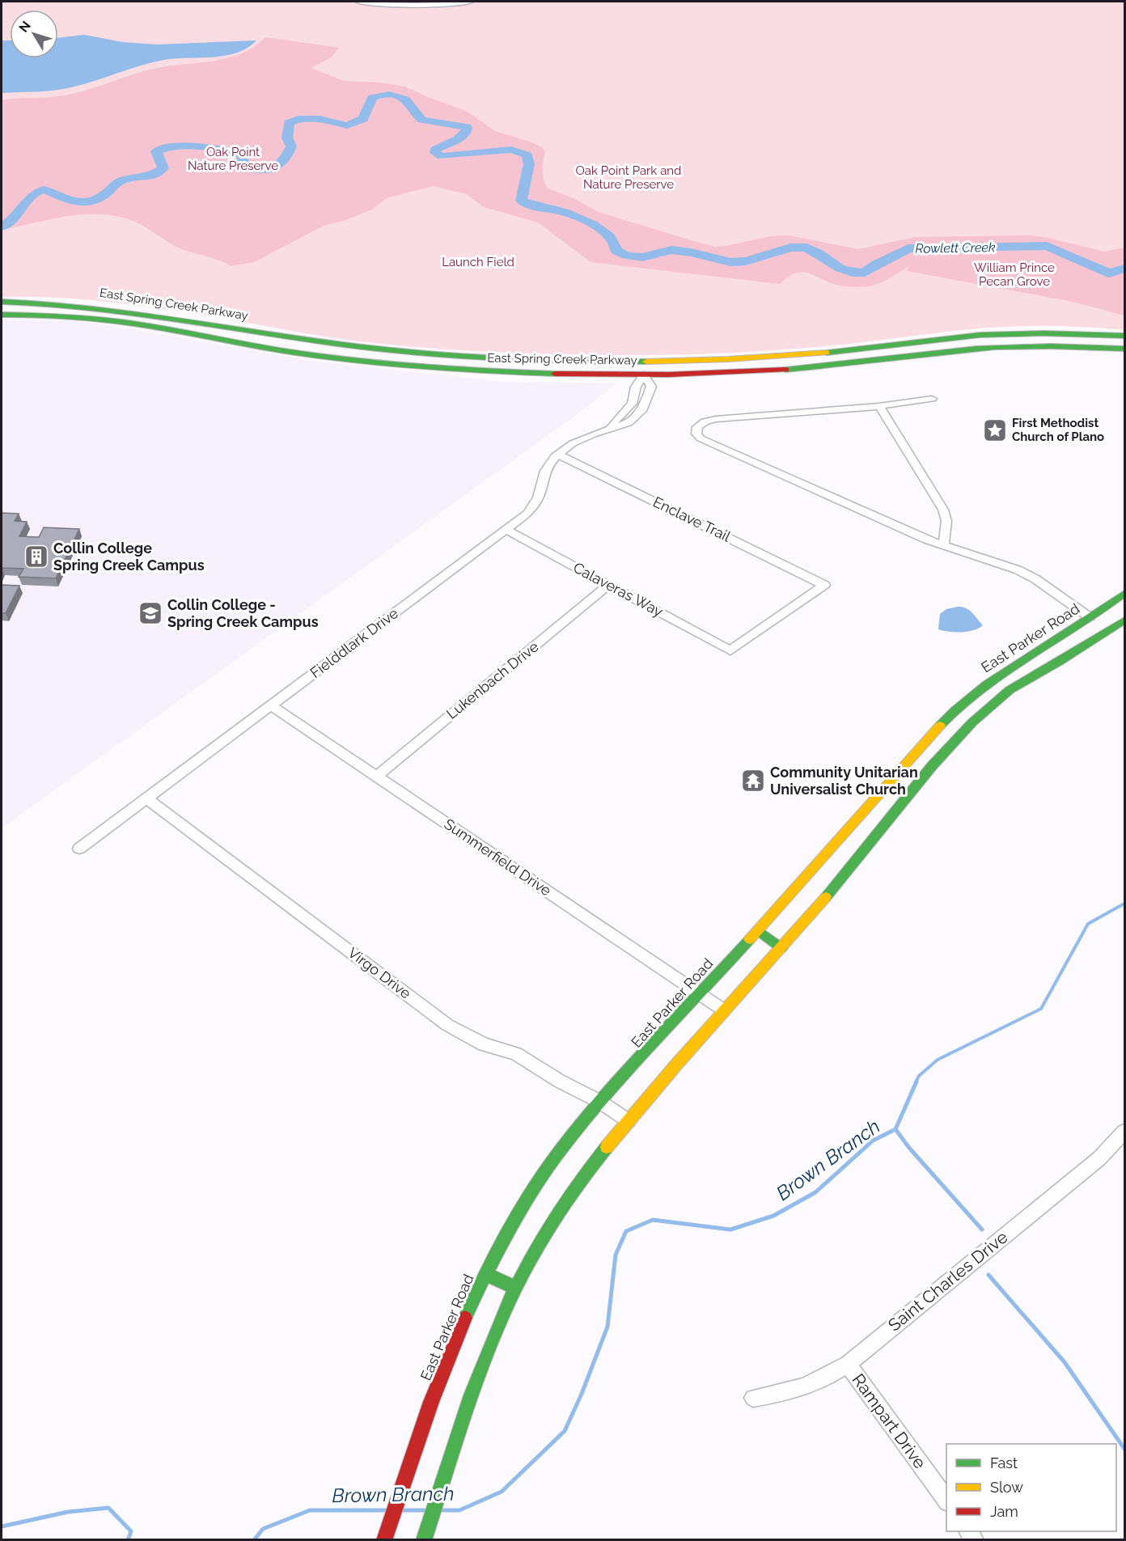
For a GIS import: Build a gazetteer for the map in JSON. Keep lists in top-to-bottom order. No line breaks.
{"streets":{"main road":["East Spring Creek Parkway","East Parker Road"],"street":["Enclave Trail","Calaveras Way","Fielddlark Drive","Lukenbach Drive","Summerfield Drive","Virgo Drive","Saint Charles Drive","Rampart Drive"]},"crossings":[["East Spring Creek Parkway","Fielddlark Drive"],["Enclave Trail","Calaveras Way"],["Enclave Trail","Fielddlark Drive"],["Calaveras Way","Fielddlark Drive"],["Calaveras Way","Lukenbach Drive"],["East Parker Road","Summerfield Drive"],["East Parker Road","Virgo Drive"],["Fielddlark Drive","Summerfield Drive"],["Fielddlark Drive","Virgo Drive"],["Lukenbach Drive","Summerfield Drive"],["Saint Charles Drive","Rampart Drive"]],"water":["Rowlett Creek","Brown Branch"],"parks":["Oak Point Nature Preserve","Oak Point Park and Nature Preserve","Launch Field","William Prince Pecan Grove"],"places":{"place":["First Methodist Church of Plano"],"building":["Collin College Spring Creek Campus"],"school or university":["Collin College - Spring Creek Campus"],"temple":["Community Unitarian Universalist Church"]},"legend":["Fast","Slow","Jam"],"north":"top left"}
